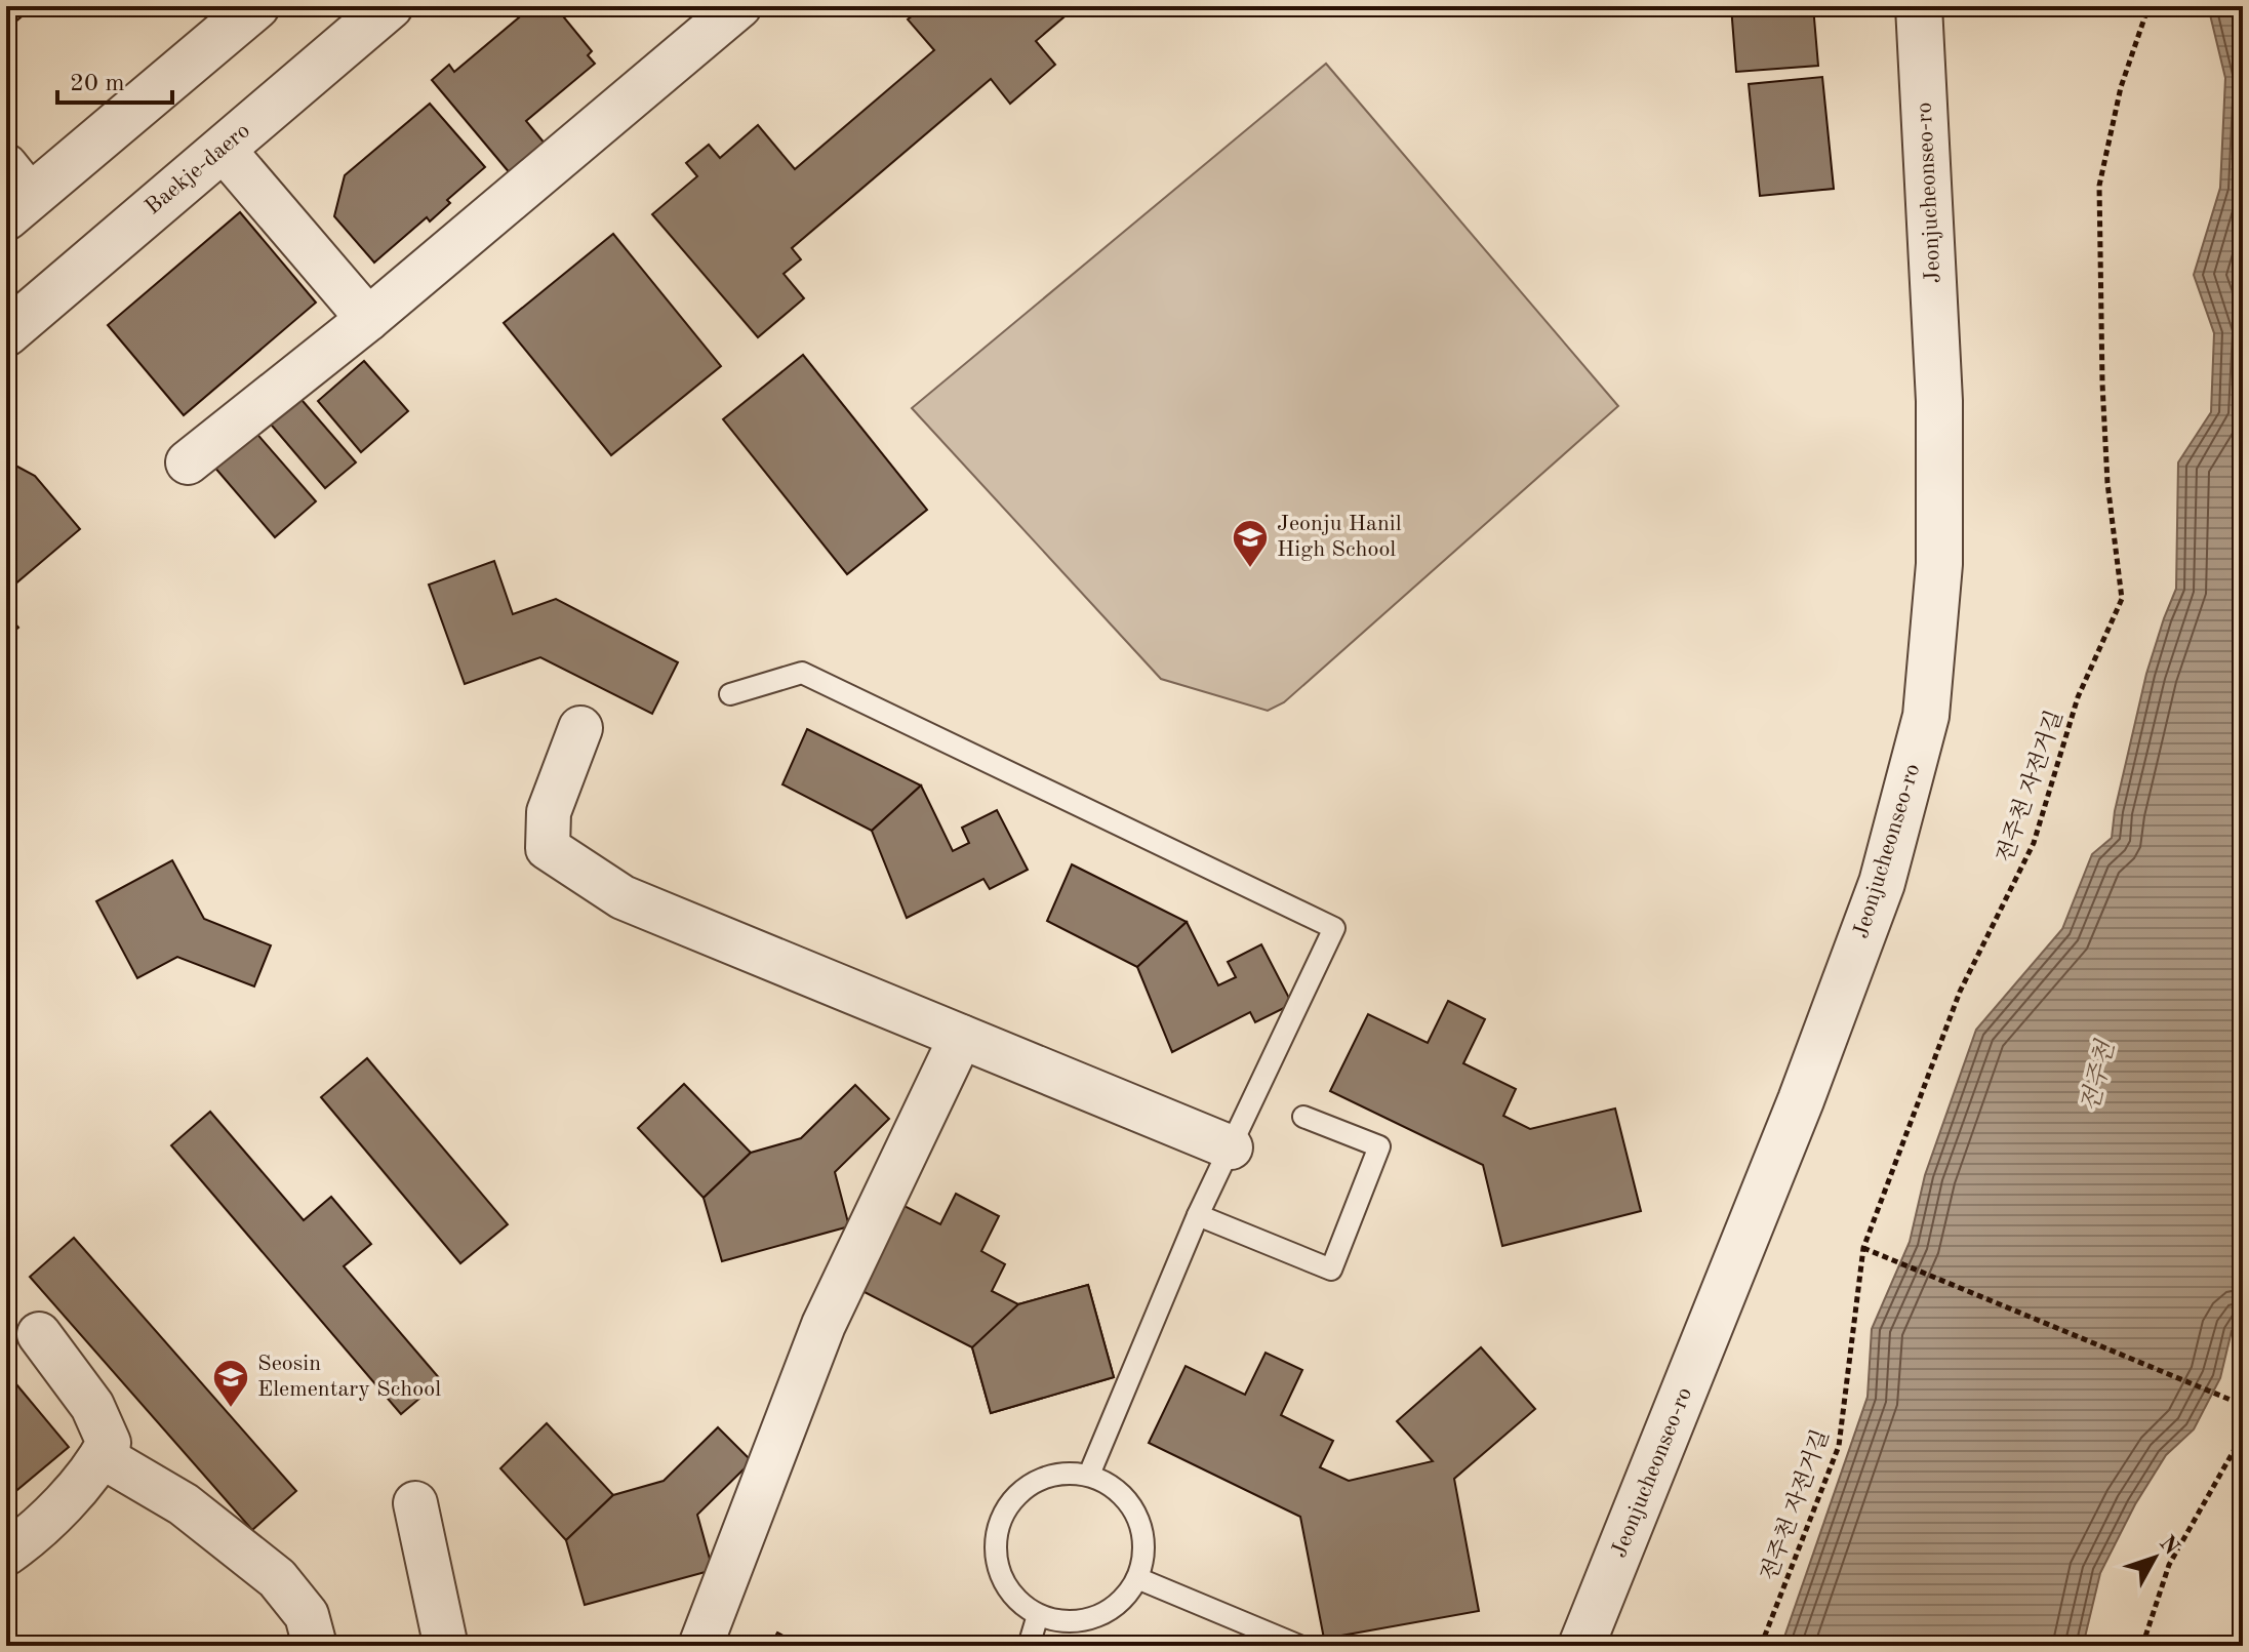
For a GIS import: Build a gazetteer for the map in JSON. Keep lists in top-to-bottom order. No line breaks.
{"streets":{"street":["Baekje-daero","Jeonjucheonseo-ro"],"path":["전주천 자전거길"]},"water":["전주천"],"places":{"school or university":["Jeonju Hanil High School","Seosin Elementary School"]},"scale_bar":"20 m","north":"top right"}
